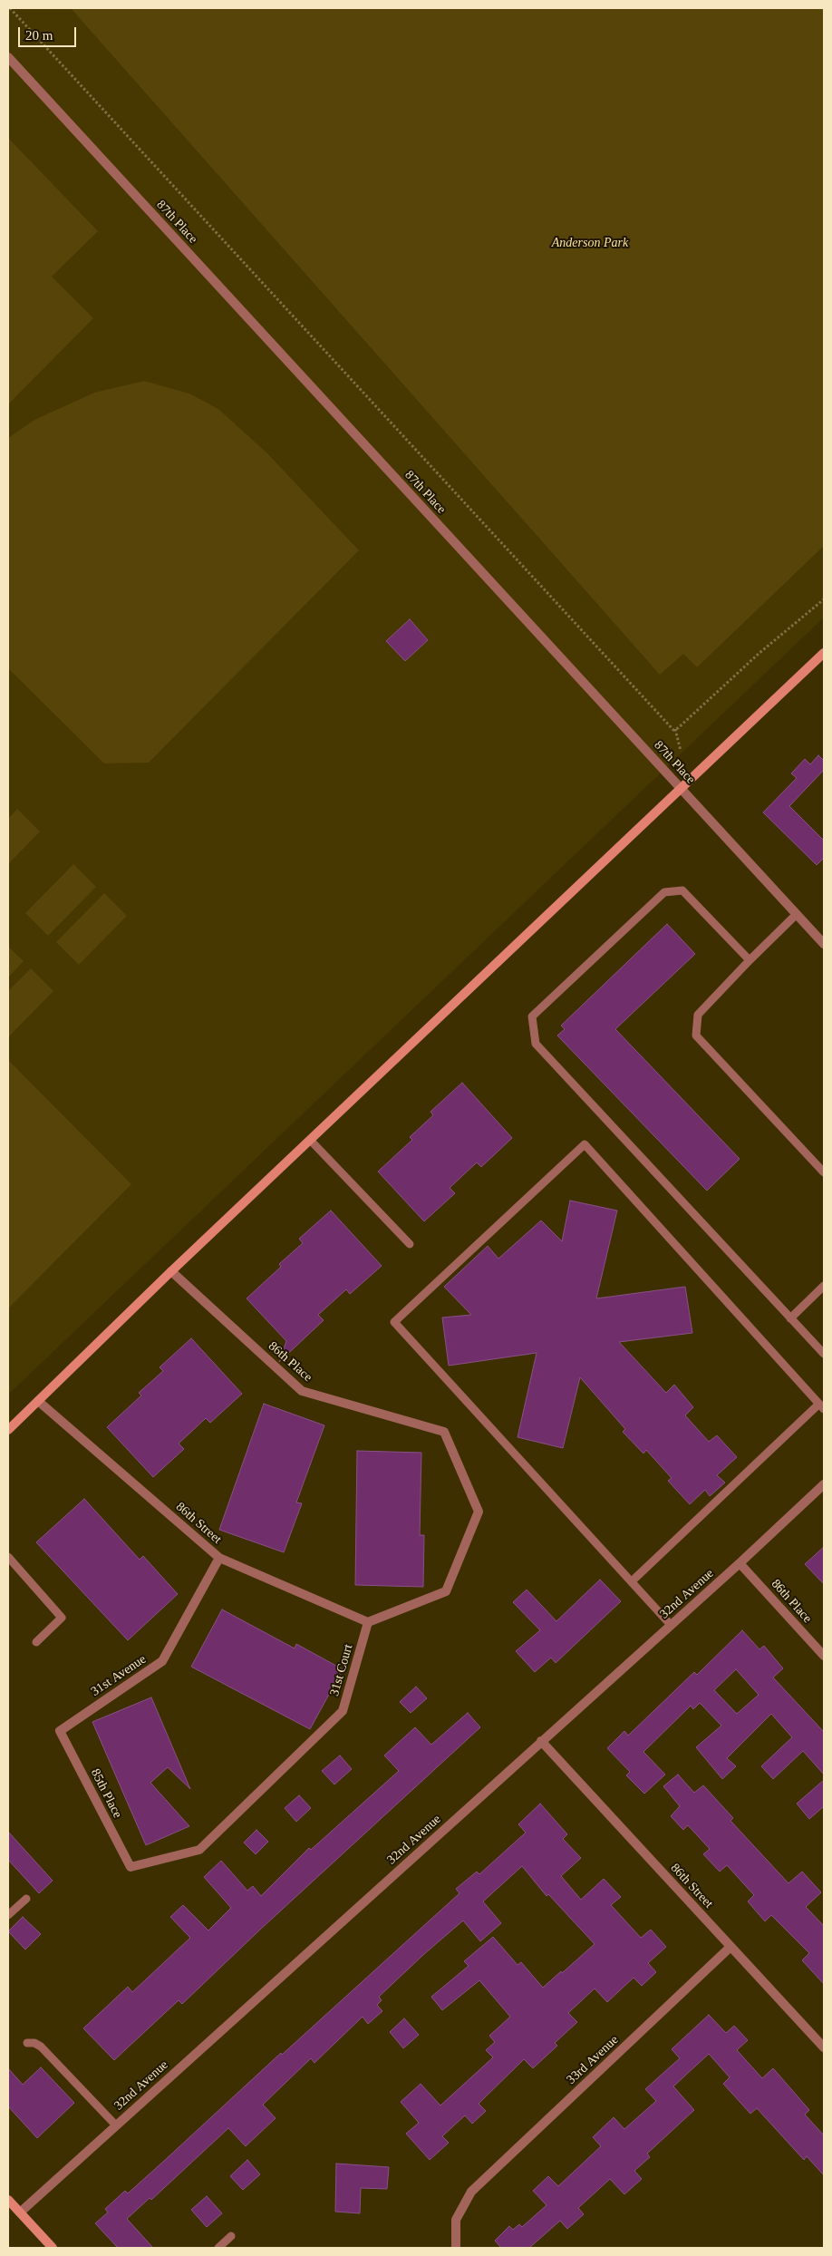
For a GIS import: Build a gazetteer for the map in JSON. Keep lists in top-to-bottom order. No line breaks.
{"streets":{"street":["87th Place","86th Place","86th Street","32nd Avenue","31st Court","31st Avenue","85th Place","33rd Avenue"]},"crossings":[["86th Place","86th Street"],["86th Place","32nd Avenue"],["86th Place","31st Court"],["86th Street","32nd Avenue"],["86th Street","31st Court"],["86th Street","31st Avenue"],["86th Street","33rd Avenue"],["31st Court","85th Place"],["31st Avenue","85th Place"]],"parks":["Anderson Park"],"scale_bar":"20 m"}
